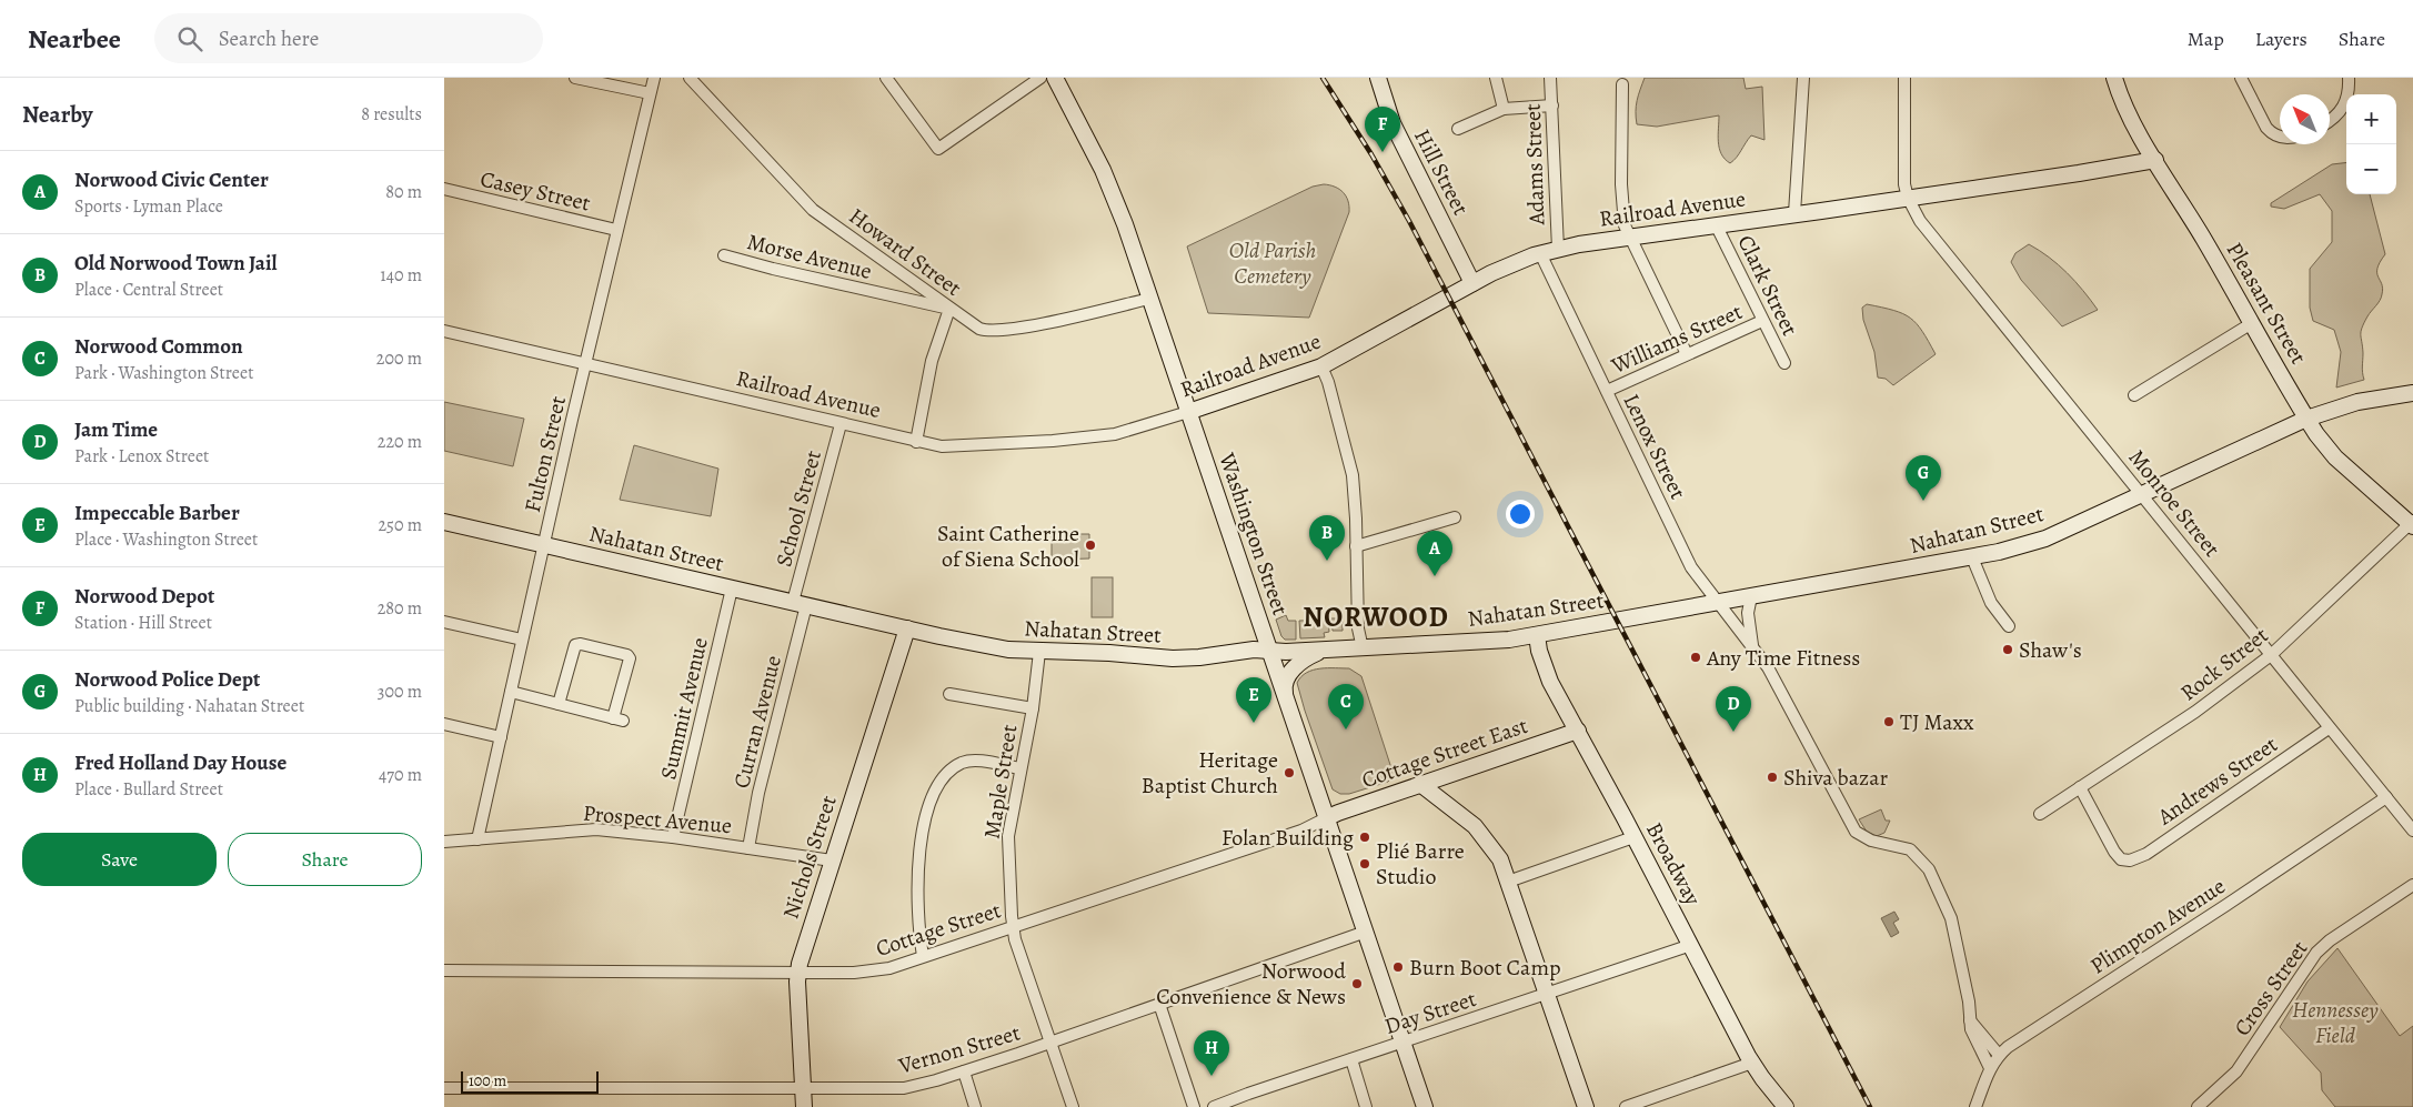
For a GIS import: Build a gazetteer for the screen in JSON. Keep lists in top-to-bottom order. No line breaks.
{"streets":{"main road":["Hill Street","Railroad Avenue","Pleasant Street","Nahatan Street","Washington Street","Cottage Street East","Nichols Street","Broadway"],"street":["Adams Street","Casey Street","Howard Street","Morse Avenue","Clark Street","Williams Street","Lenox Street","Fulton Street","Monroe Street","School Street","Rock Street","Summit Avenue","Curran Avenue","Andrews Street","Maple Street","Prospect Avenue","Plimpton Avenue","Cottage Street","Cross Street","Day Street","Vernon Street"]},"crossings":[["Adams Street","Railroad Avenue"],["Hill Street","Railroad Avenue"],["Casey Street","Fulton Street"],["Railroad Avenue","Clark Street"],["Railroad Avenue","Pleasant Street"],["Railroad Avenue","Lenox Street"],["Railroad Avenue","Fulton Street"],["Railroad Avenue","Monroe Street"],["Railroad Avenue","School Street"],["Railroad Avenue","Washington Street"],["Howard Street","Morse Avenue"],["Howard Street","Washington Street"],["Clark Street","Williams Street"],["Pleasant Street","Nahatan Street"],["Pleasant Street","Rock Street"],["Williams Street","Lenox Street"],["Lenox Street","Nahatan Street"],["Lenox Street","Plimpton Avenue"],["Fulton Street","Nahatan Street"],["Fulton Street","Prospect Avenue"],["Monroe Street","Nahatan Street"],["Monroe Street","Rock Street"],["Monroe Street","Andrews Street"],["Monroe Street","Plimpton Avenue"],["School Street","Nahatan Street"],["School Street","Curran Avenue"],["Nahatan Street","Washington Street"],["Nahatan Street","Summit Avenue"],["Nahatan Street","Curran Avenue"],["Nahatan Street","Maple Street"],["Nahatan Street","Nichols Street"],["Nahatan Street","Broadway"],["Washington Street","Cottage Street East"],["Washington Street","Cottage Street"],["Washington Street","Day Street"],["Washington Street","Vernon Street"],["Rock Street","Andrews Street"],["Summit Avenue","Prospect Avenue"],["Curran Avenue","Prospect Avenue"],["Cottage Street East","Broadway"],["Cottage Street East","Cottage Street"],["Maple Street","Cottage Street"],["Maple Street","Vernon Street"],["Prospect Avenue","Nichols Street"],["Nichols Street","Cottage Street"],["Nichols Street","Vernon Street"],["Broadway","Day Street"]],"districts":["NORWOOD"],"parks":["Old Parish Cemetery","Hennessey Field"],"places":["Saint Catherine of Siena School","Shaw's","Any Time Fitness","TJ Maxx","Heritage Baptist Church","Shiva bazar","Folan Building","Plié Barre Studio","Burn Boot Camp","Norwood Convenience & News"],"scale_bar":"100 m","north":"top left","page":{"header":"Nearbee","search":"Search here","nav":["Map","Layers","Share"],"heading":["Nearby","8 results"],"map_buttons":["+","−"],"pins":["F","G","B","A","E","C","D","H"],"list":[{"mark":"A","name":"Norwood Civic Center","note":"Sports · Lyman Place","value":"80 m"},{"mark":"B","name":"Old Norwood Town Jail","note":"Place · Central Street","value":"140 m"},{"mark":"C","name":"Norwood Common","note":"Park · Washington Street","value":"200 m"},{"mark":"D","name":"Jam Time","note":"Park · Lenox Street","value":"220 m"},{"mark":"E","name":"Impeccable Barber","note":"Place · Washington Street","value":"250 m"},{"mark":"F","name":"Norwood Depot","note":"Station · Hill Street","value":"280 m"},{"mark":"G","name":"Norwood Police Dept","note":"Public building · Nahatan Street","value":"300 m"},{"mark":"H","name":"Fred Holland Day House","note":"Place · Bullard Street","value":"470 m"}],"buttons":["Save","Share"],"scale":"100 m"}}
